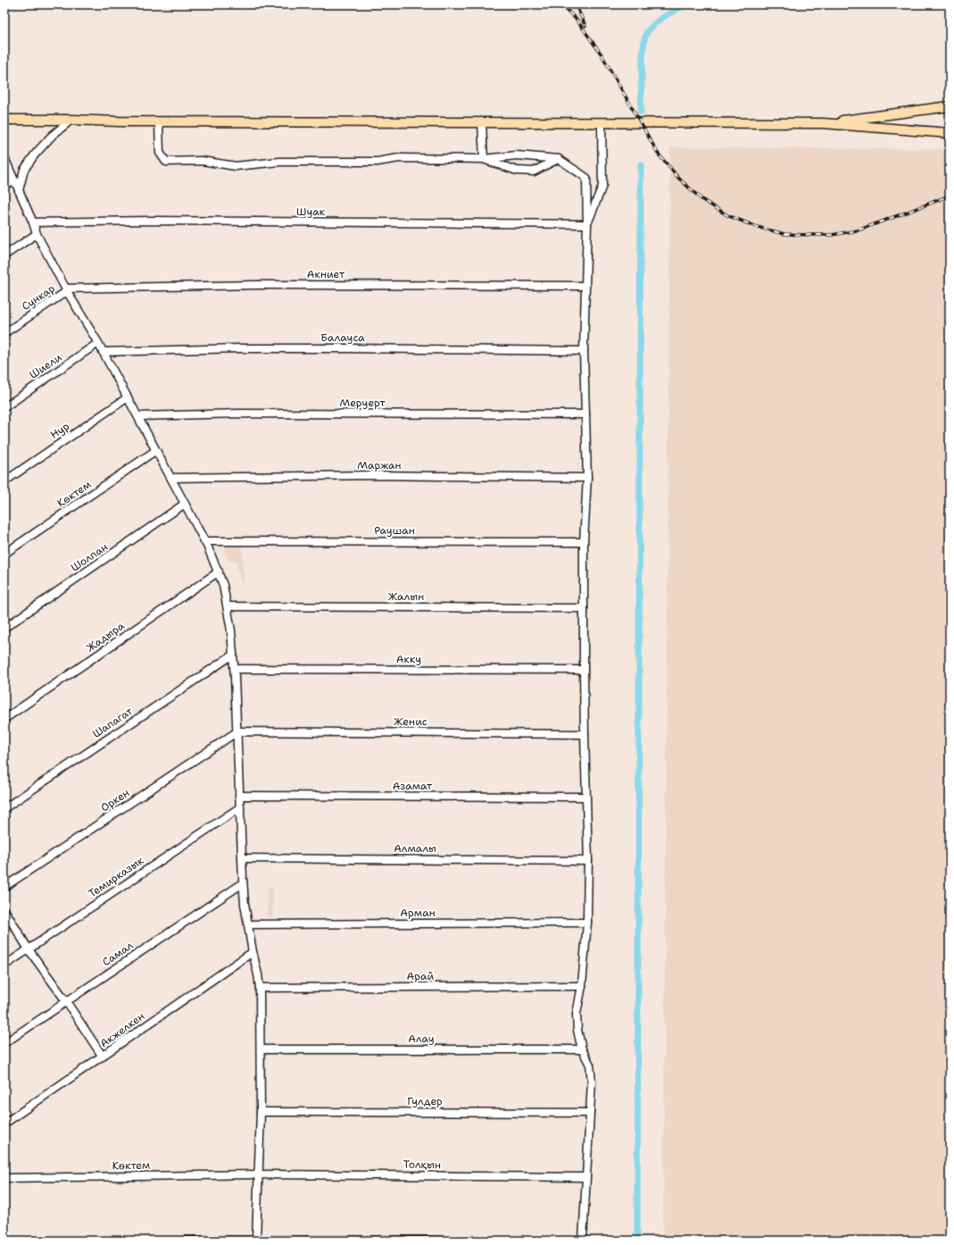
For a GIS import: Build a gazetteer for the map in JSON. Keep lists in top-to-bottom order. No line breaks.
{"streets":{"street":["Шуак","Акниет","Сункар","Балауса","Шиели","Меруерт","Нур","Маржан","Көктем","Раушан","Шолпан","Жалын","Жадыра","Акку","Женис","Шапагат","Азамат","Оркен","Алмалы","Темирказык","Арман","Самал","Арай","Акжелкен","Алау","Гулдер","Толқын"]},"crossings":[["Акниет","Сункар"],["Көктем","Толқын"],["Женис","Оркен"]]}
